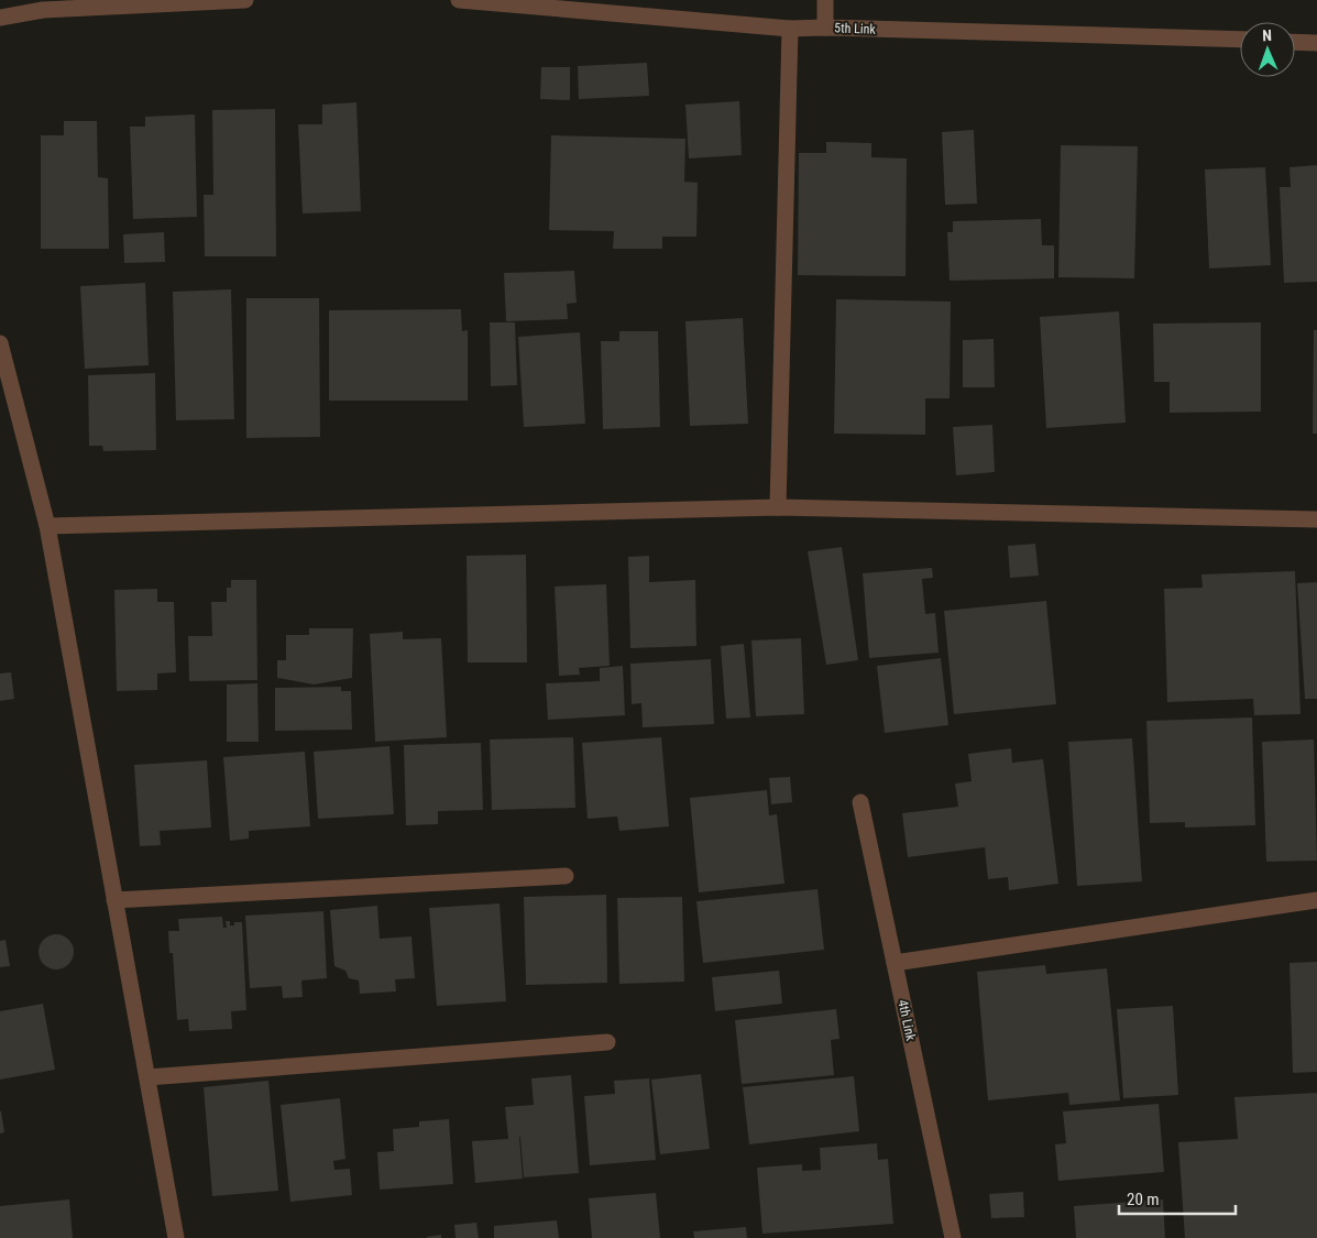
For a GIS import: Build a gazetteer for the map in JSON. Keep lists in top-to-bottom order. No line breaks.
{"streets":{"street":["5th Link","4th Link"]},"scale_bar":"20 m","north":"top"}
